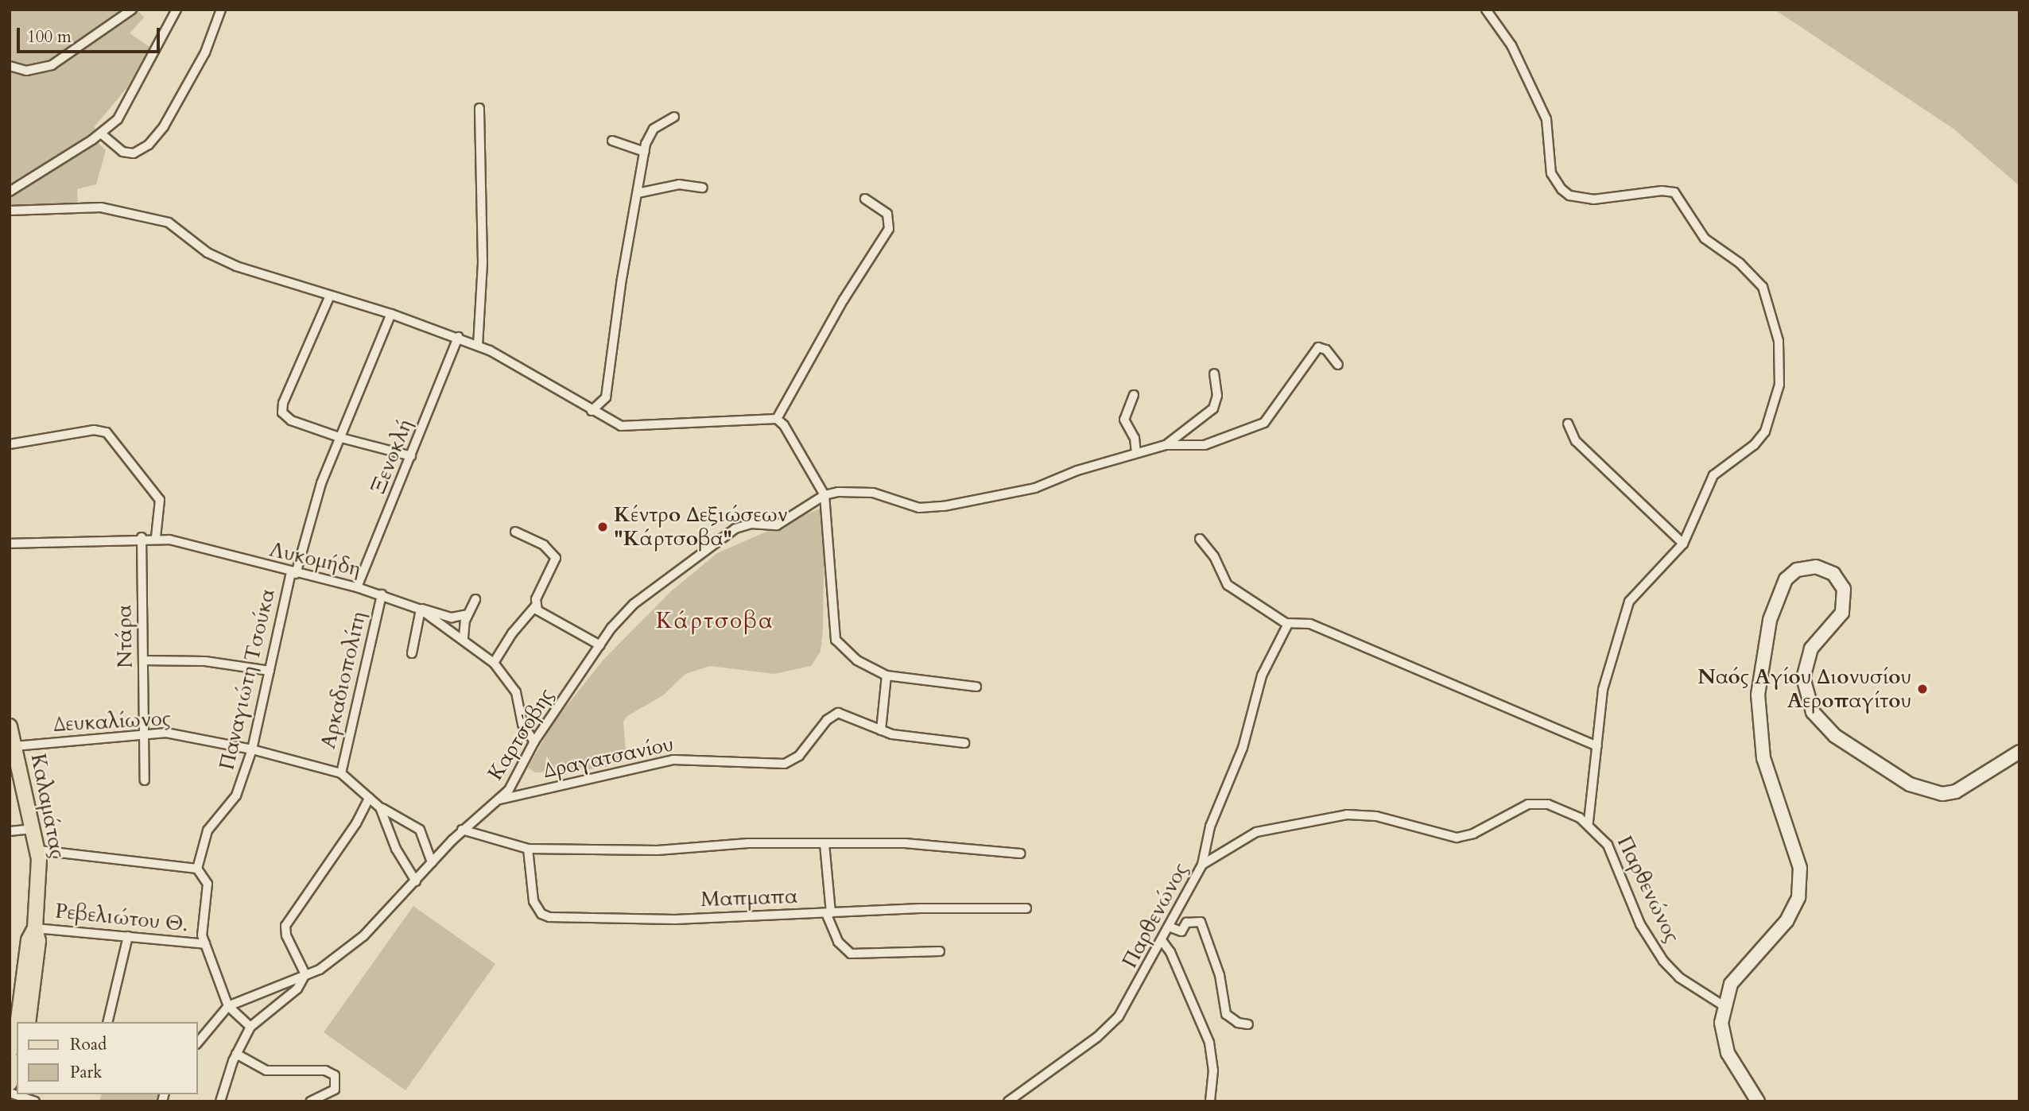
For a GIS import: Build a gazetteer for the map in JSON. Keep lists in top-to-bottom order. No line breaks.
{"streets":{"main road":["Καλαμάτας"],"street":["Ξενοκλή","Λυκομήδη","Ντάρα","Παναγιώτη Τσούκα","Αρκαδιοπολίτη","Δευκαλίωνος","Καρτσόβης","Δραγατσανίου","Παρθενώνος","Μαπμαπα","Ρεβελιώτου Θ."]},"crossings":[["Ξενοκλή","Λυκομήδη"],["Λυκομήδη","Ντάρα"],["Λυκομήδη","Παναγιώτη Τσούκα"],["Λυκομήδη","Αρκαδιοπολίτη"],["Ντάρα","Δευκαλίωνος"],["Παναγιώτη Τσούκα","Δευκαλίωνος"],["Αρκαδιοπολίτη","Δευκαλίωνος"],["Δευκαλίωνος","Καλαμάτας"],["Καρτσόβης","Δραγατσανίου"],["Καλαμάτας","Ρεβελιώτου Θ."]],"districts":["Κάρτσοβα"],"places":["Κέντρο Δεξιώσεων \"Κάρτσοβα\"","Ναός Αγίου Διονυσίου Αεροπαγίτου"],"legend":["Road","Park"],"scale_bar":"100 m"}
